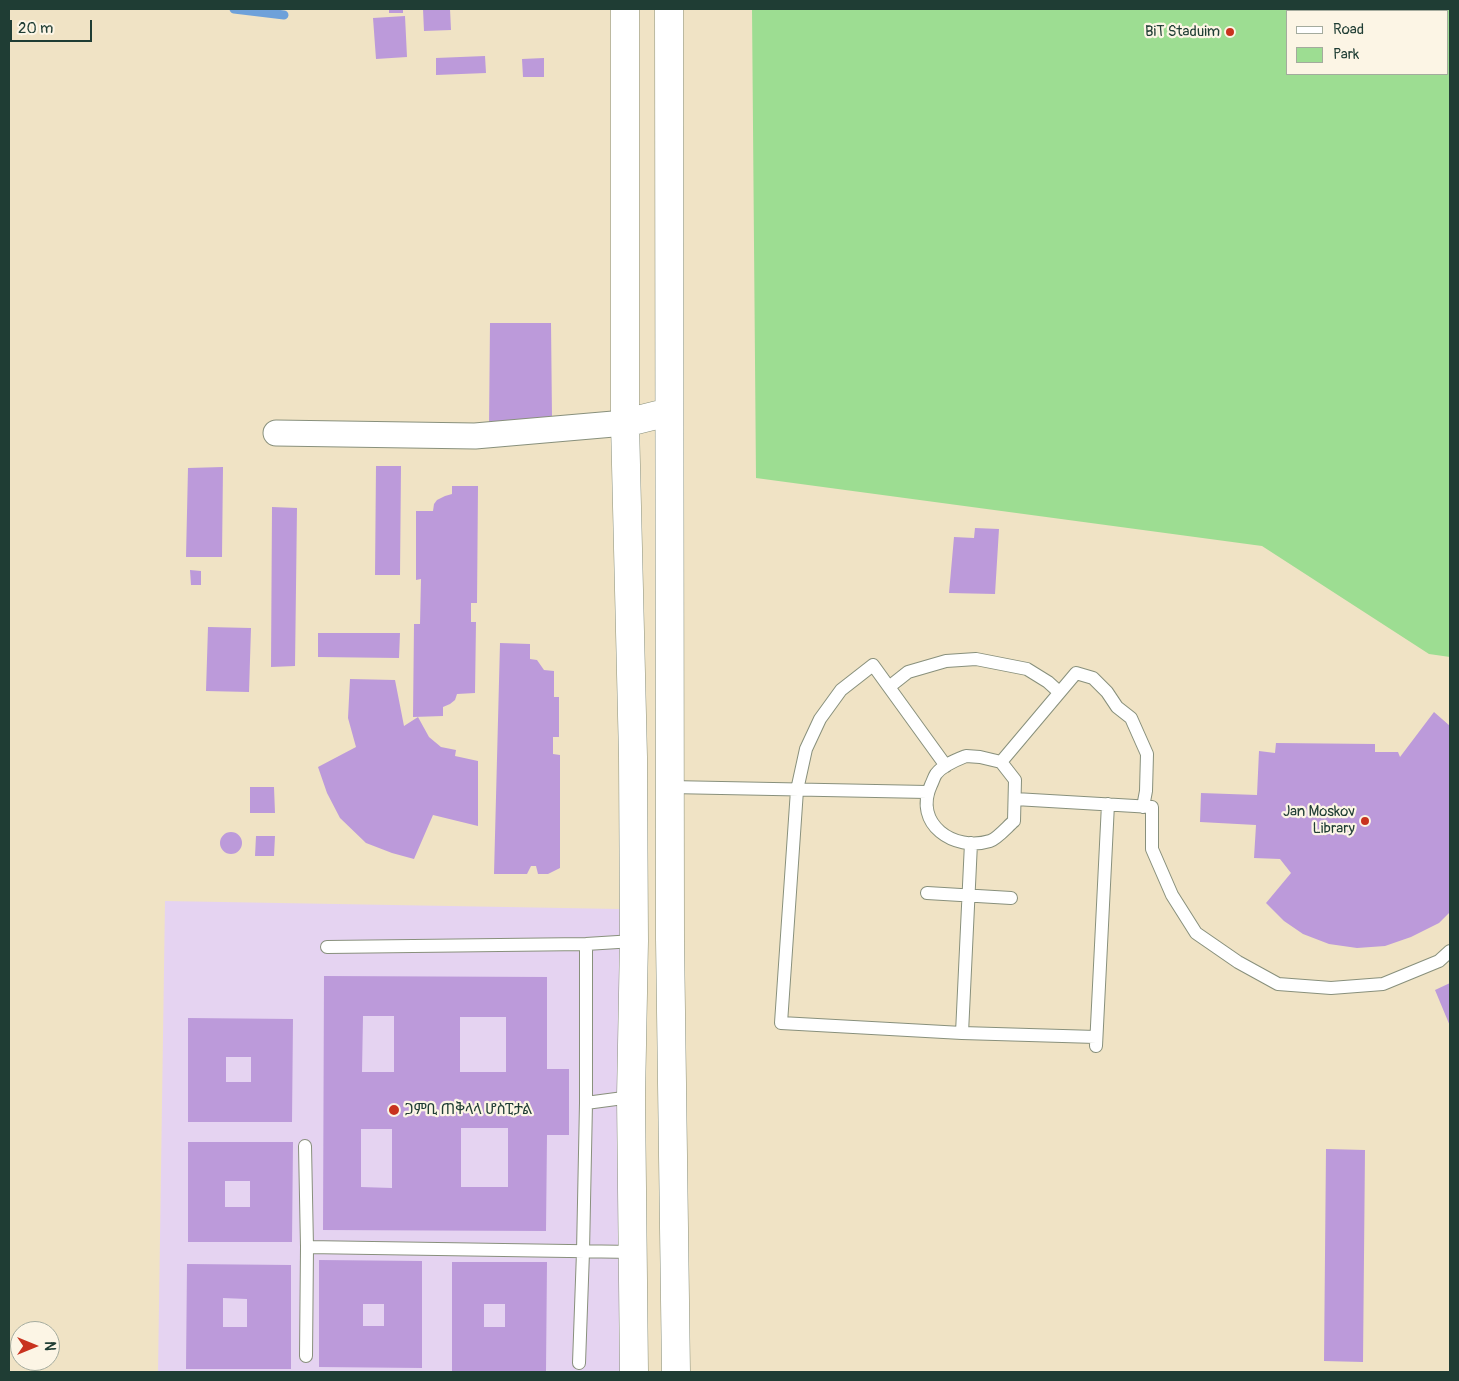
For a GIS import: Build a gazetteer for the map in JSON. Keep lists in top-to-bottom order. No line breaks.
{"places":["BiT Staduim","Jan Moskov Library","ጋምቢ ጠቅላላ ሆስፒታል"],"legend":["Road","Park"],"scale_bar":"20 m","north":"right"}
